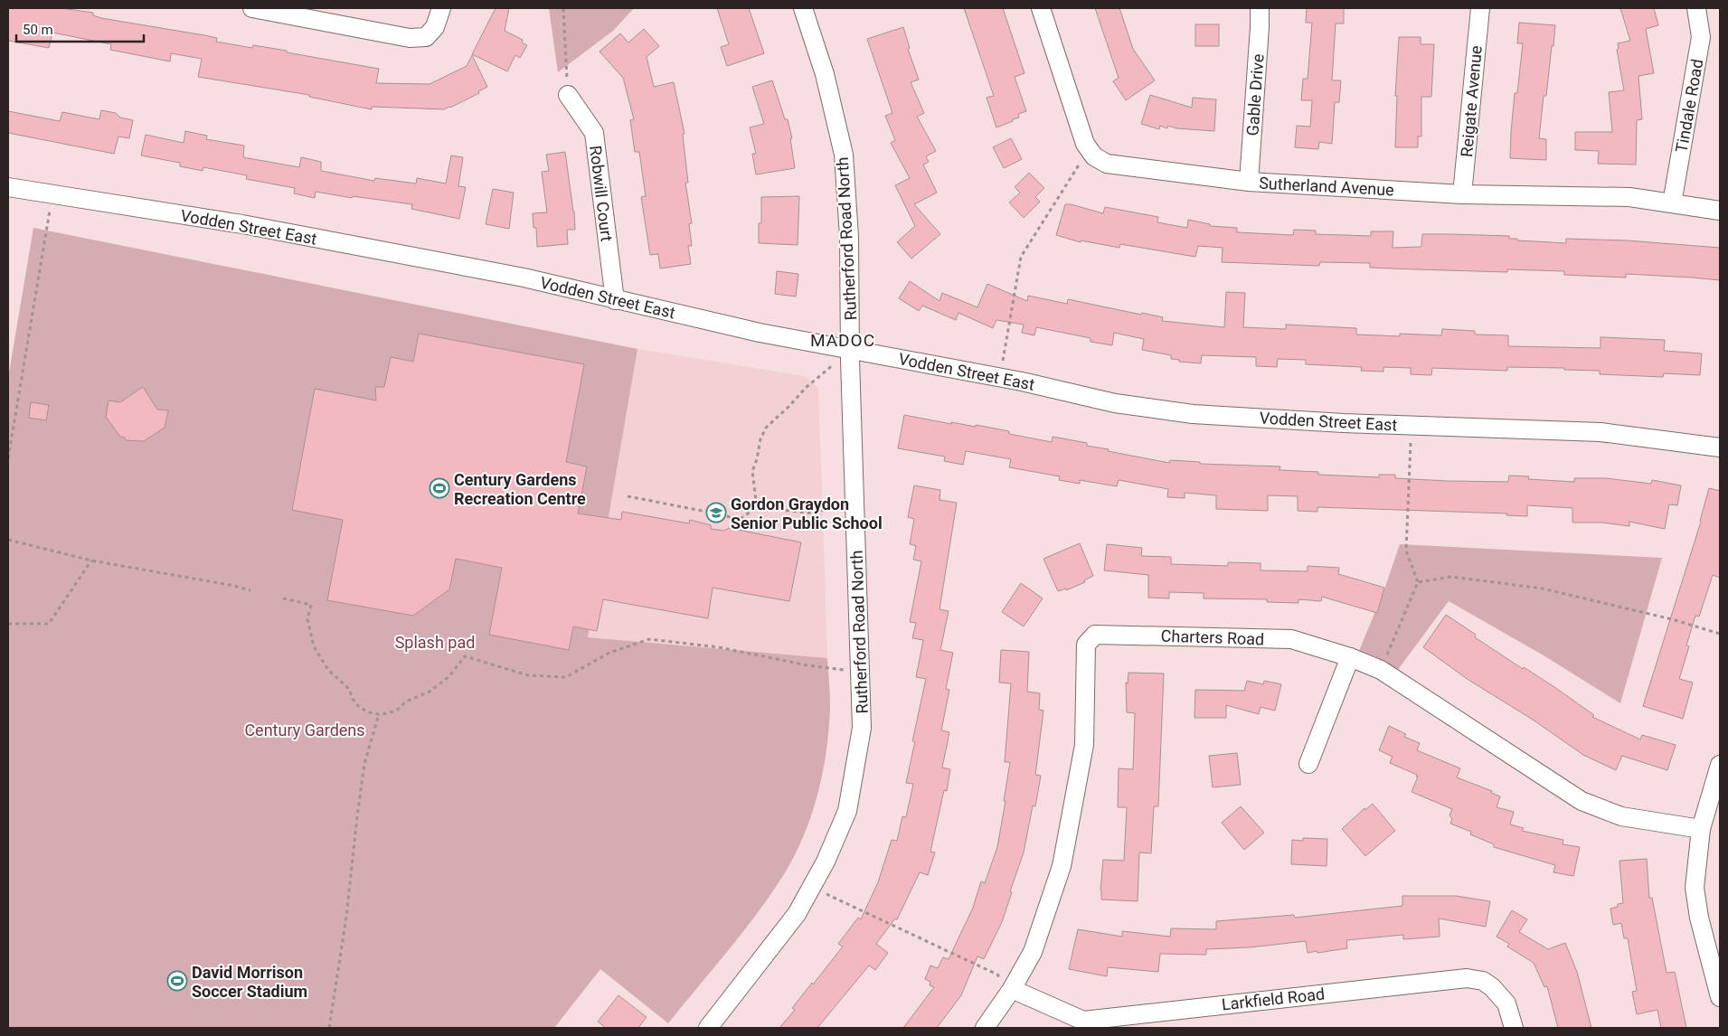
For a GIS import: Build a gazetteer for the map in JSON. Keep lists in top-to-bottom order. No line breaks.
{"streets":{"street":["Gable Drive","Reigate Avenue","Tindale Road","Sutherland Avenue","Robwill Court","Vodden Street East","Rutherford Road North","Charters Road","Larkfield Road"]},"crossings":[["Gable Drive","Sutherland Avenue"],["Reigate Avenue","Sutherland Avenue"],["Tindale Road","Sutherland Avenue"],["Robwill Court","Vodden Street East"],["Vodden Street East","Rutherford Road North"],["Charters Road","Larkfield Road"]],"districts":["MADOC"],"parks":["Splash pad","Century Gardens"],"places":{"sports":["Century Gardens Recreation Centre","David Morrison Soccer Stadium"],"school or university":["Gordon Graydon Senior Public School"]},"scale_bar":"50 m"}
